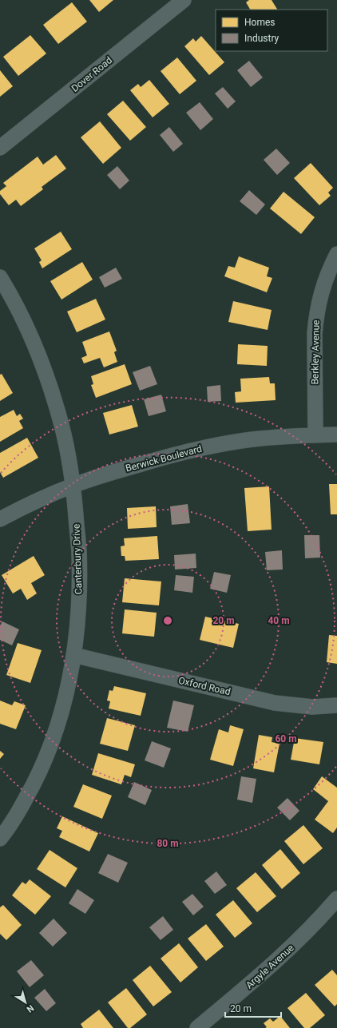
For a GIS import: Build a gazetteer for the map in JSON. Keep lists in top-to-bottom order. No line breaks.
{"streets":{"street":["Dover Road","Berkley Avenue","Berwick Boulevard","Canterbury Drive","Oxford Road","Argyle Avenue"]},"crossings":[["Berkley Avenue","Berwick Boulevard"],["Berwick Boulevard","Canterbury Drive"],["Canterbury Drive","Oxford Road"]],"legend":["Homes","Industry"],"scale_bar":"20 m","north":"bottom right","rings":["20 m","40 m","60 m","80 m"]}
